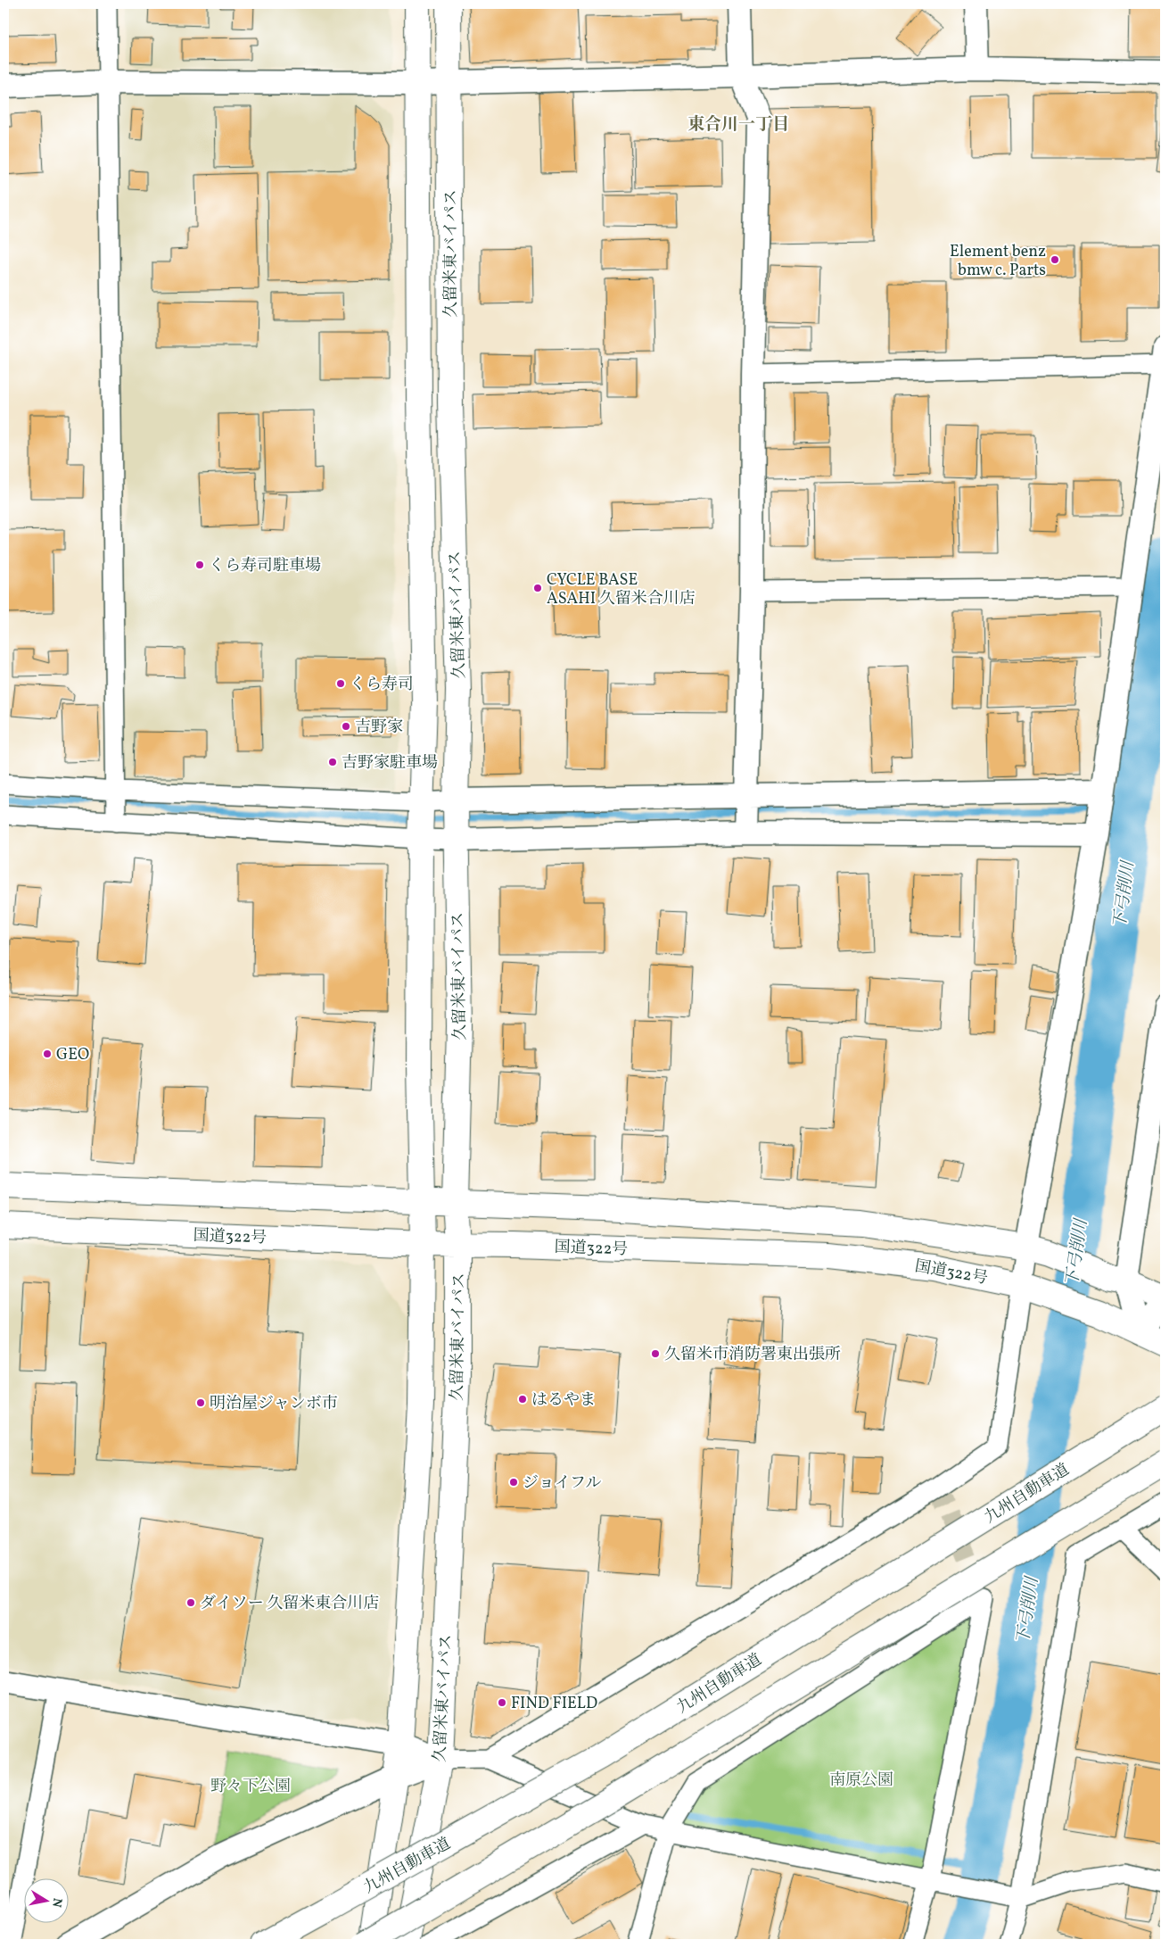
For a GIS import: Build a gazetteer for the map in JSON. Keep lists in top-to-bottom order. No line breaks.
{"streets":{"highway":["久留米東バイパス","国道322号","九州自動車道"]},"crossings":[["久留米東バイパス","国道322号"]],"districts":["東合川一丁目"],"water":["下弓削川"],"parks":["南原公園","野々下公園"],"places":["Element benz bmw c. Parts","くら寿司駐車場","CYCLE BASE ASAHI 久留米合川店","くら寿司","吉野家","吉野家駐車場","GEO","久留米市消防署東出張所","はるやま","明治屋ジャンボ市","ジョイフル","ダイソー 久留米東合川店","FIND FIELD"],"north":"right"}
